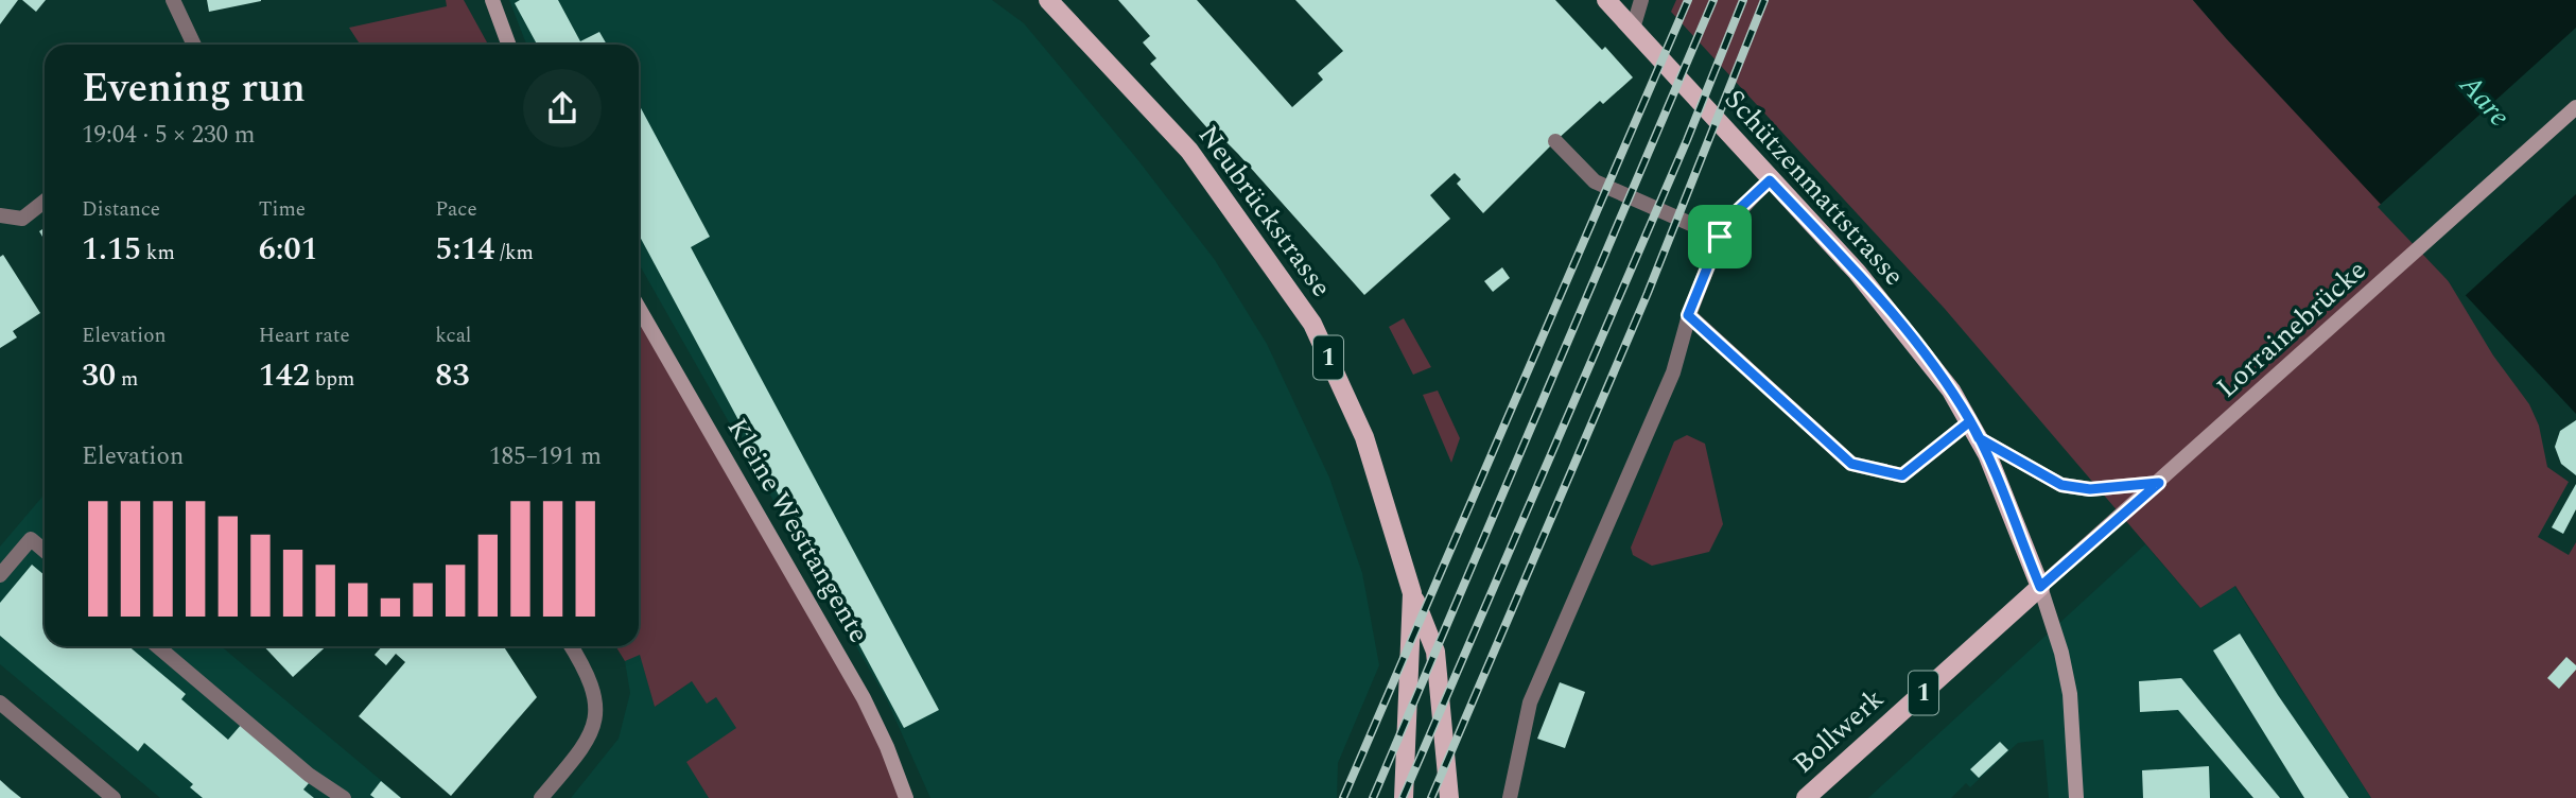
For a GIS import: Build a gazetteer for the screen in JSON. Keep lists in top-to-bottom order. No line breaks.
{"streets":{"main road":["Schützenmattstrasse","Neubrückstrasse","Lorrainebrücke","1","Kleine Westtangente","Bollwerk"]},"crossings":[["Schützenmattstrasse","Lorrainebrücke"],["Schützenmattstrasse","Bollwerk"],["Lorrainebrücke","Bollwerk"]],"water":["Aare"],"page":{"heading":["Evening run","19:04 · 5 × 230 m"],"stats":[["Distance","1.15 km"],["Time","6:01"],["Pace","5:14 /km"],["Elevation","30 m"],["Heart rate","142 bpm"],["kcal","83"]],"chart":["Elevation","185–191 m"]}}
